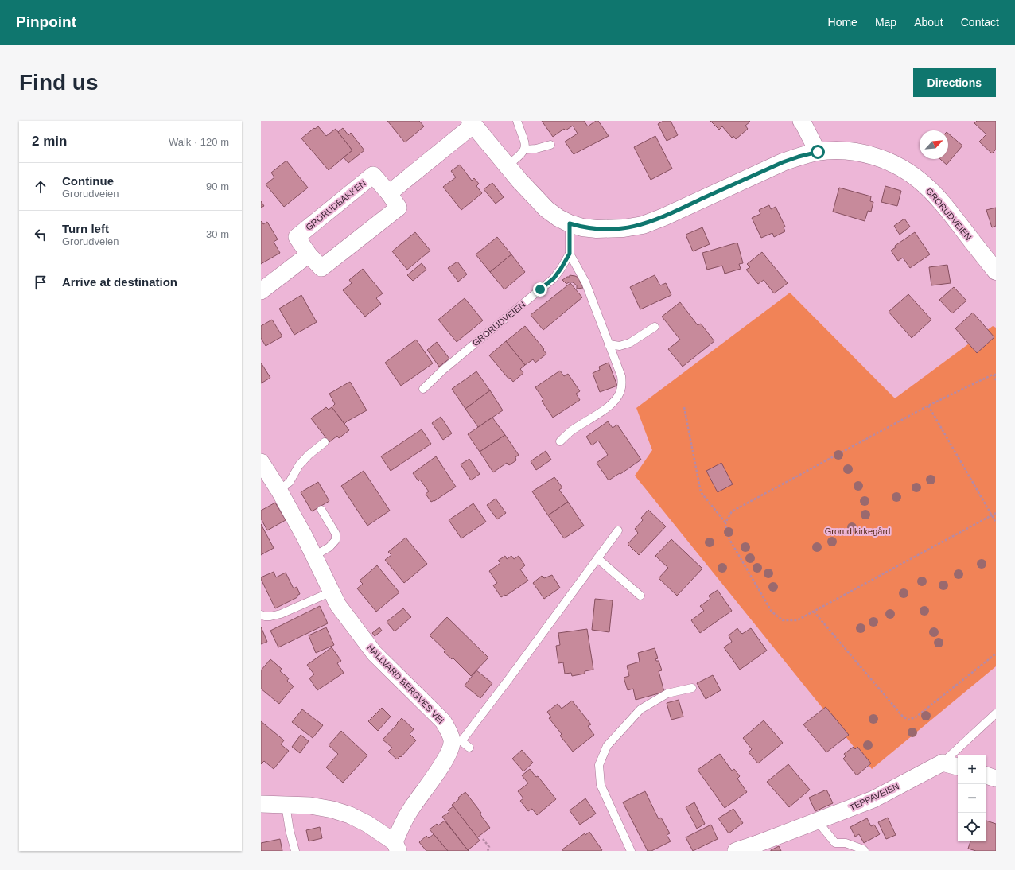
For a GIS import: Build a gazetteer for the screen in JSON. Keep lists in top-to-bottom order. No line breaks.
{"streets":{"street":["GRORUDBAKKEN","GRORUDVEIEN","HALLVARD BERGVES VEI","TEPPAVEIEN"]},"parks":["Grorud kirkegård"],"north":"top right","page":{"header":"Pinpoint","nav":["Home","Map","About","Contact"],"buttons":"Directions","title":"Find us","heading":["2 min","Walk · 120 m"],"list":[["Continue","Grorudveien","90 m"],["Turn left","Grorudveien","30 m"],"Arrive at destination"],"map_buttons":["+","−"]}}
